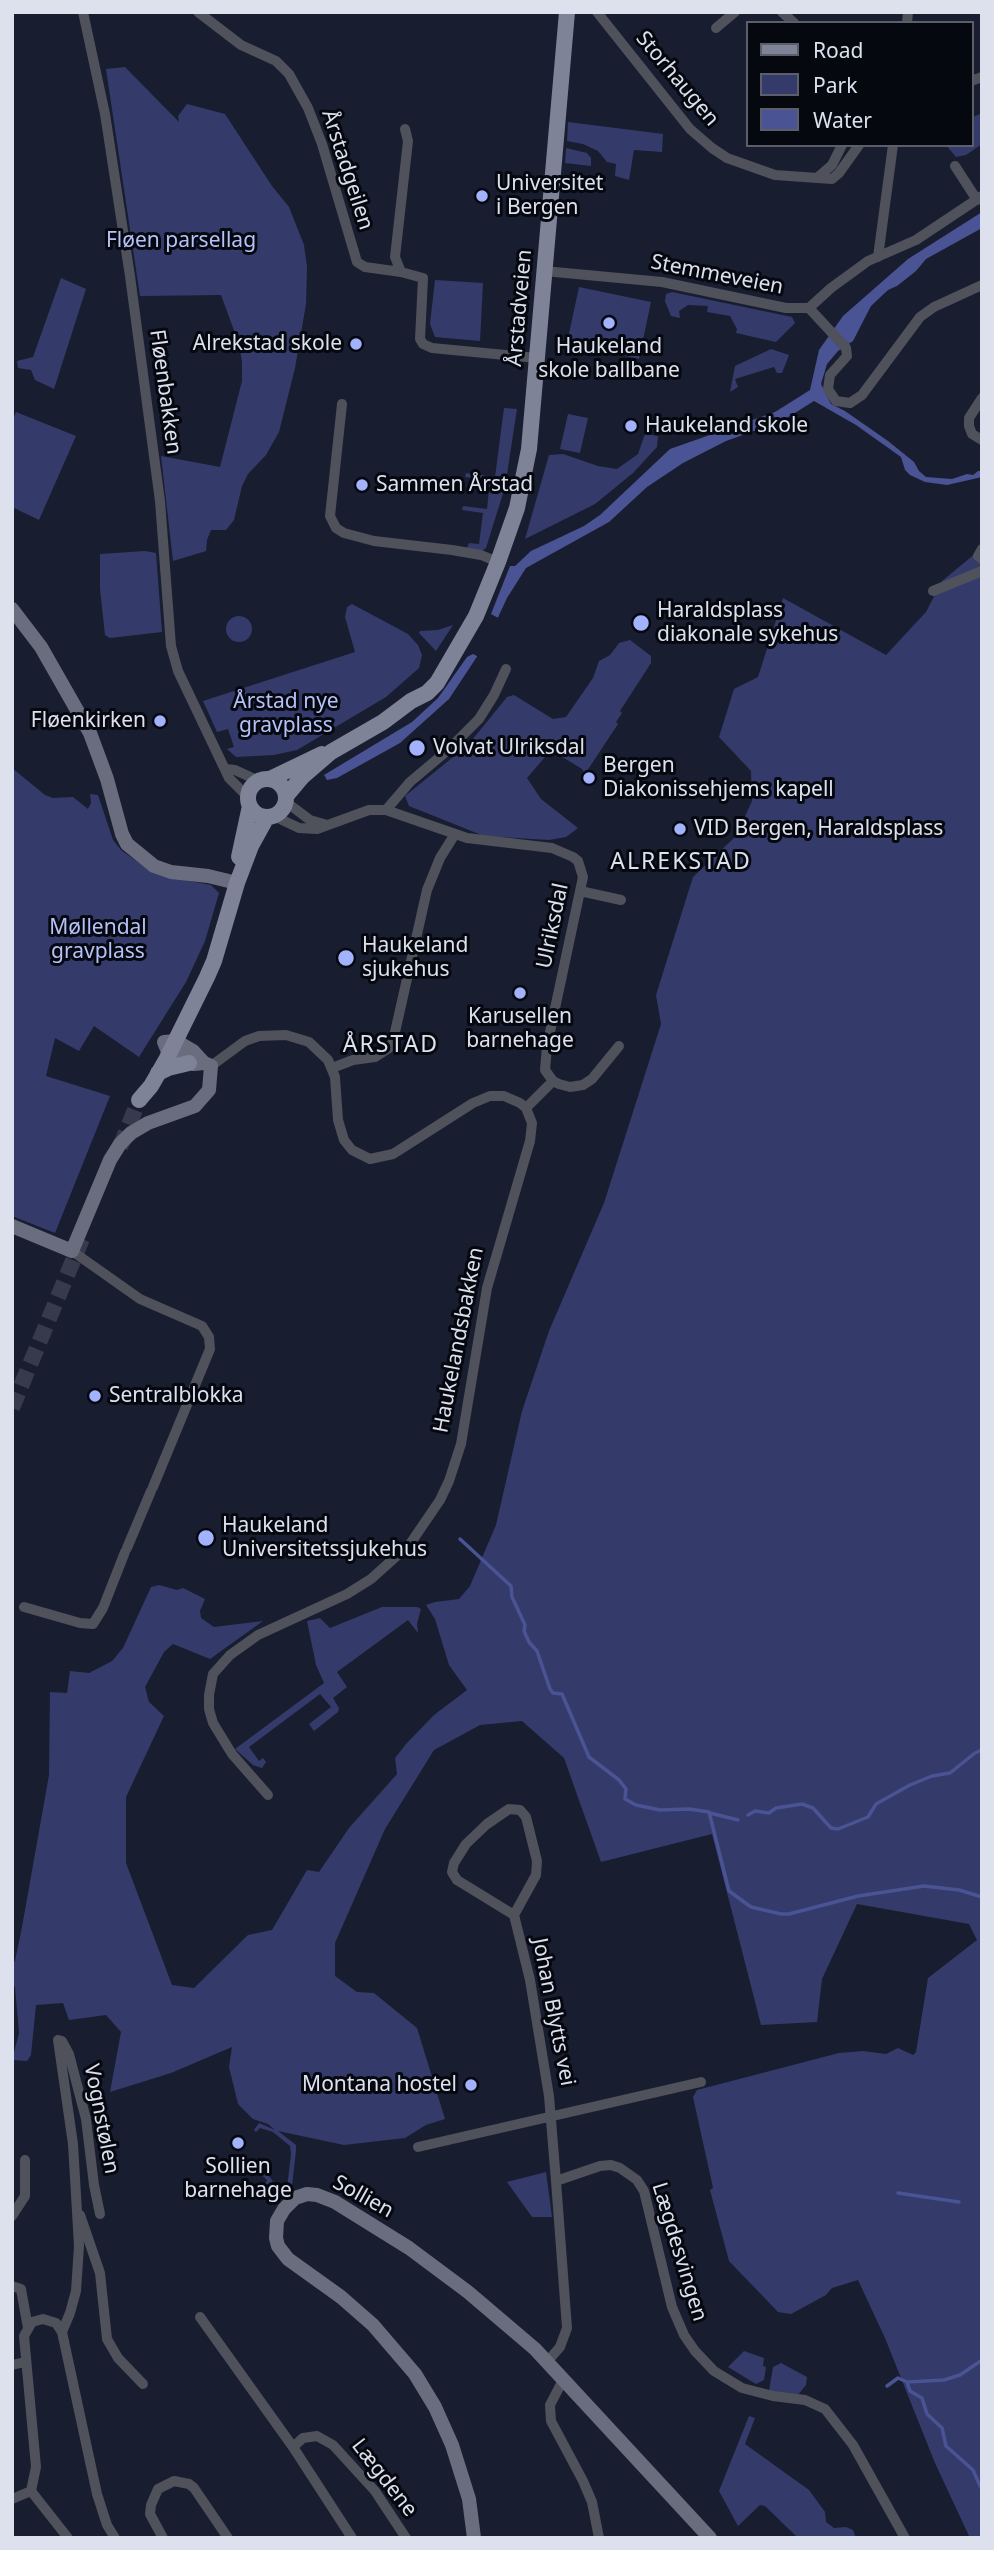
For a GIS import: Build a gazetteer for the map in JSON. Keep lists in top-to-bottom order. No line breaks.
{"streets":{"main road":["Årstadveien"],"street":["Storhaugen","Årstadgeilen","Stemmeveien","Fløenbakken","Ulriksdal","Haukelandsbakken","Johan Blytts vei","Vognstølen","Sollien","Lægdesvingen","Lægdene"]},"crossings":[["Stemmeveien","Årstadveien"],["Fløenbakken","Ulriksdal"],["Johan Blytts vei","Lægdesvingen"]],"districts":["ALREKSTAD","ÅRSTAD"],"parks":["Fløen parsellag","Årstad nye gravplass","Møllendal gravplass"],"places":["Universitet i Bergen","Haukeland skole ballbane","Alrekstad skole","Haukeland skole","Sammen Årstad","Haraldsplass diakonale sykehus","Fløenkirken","Volvat Ulriksdal","Bergen Diakonissehjems kapell","VID Bergen, Haraldsplass","Haukeland sjukehus","Karusellen barnehage","Sentralblokka","Haukeland Universitetssjukehus","Montana hostel","Sollien barnehage"],"legend":["Road","Park","Water"]}
